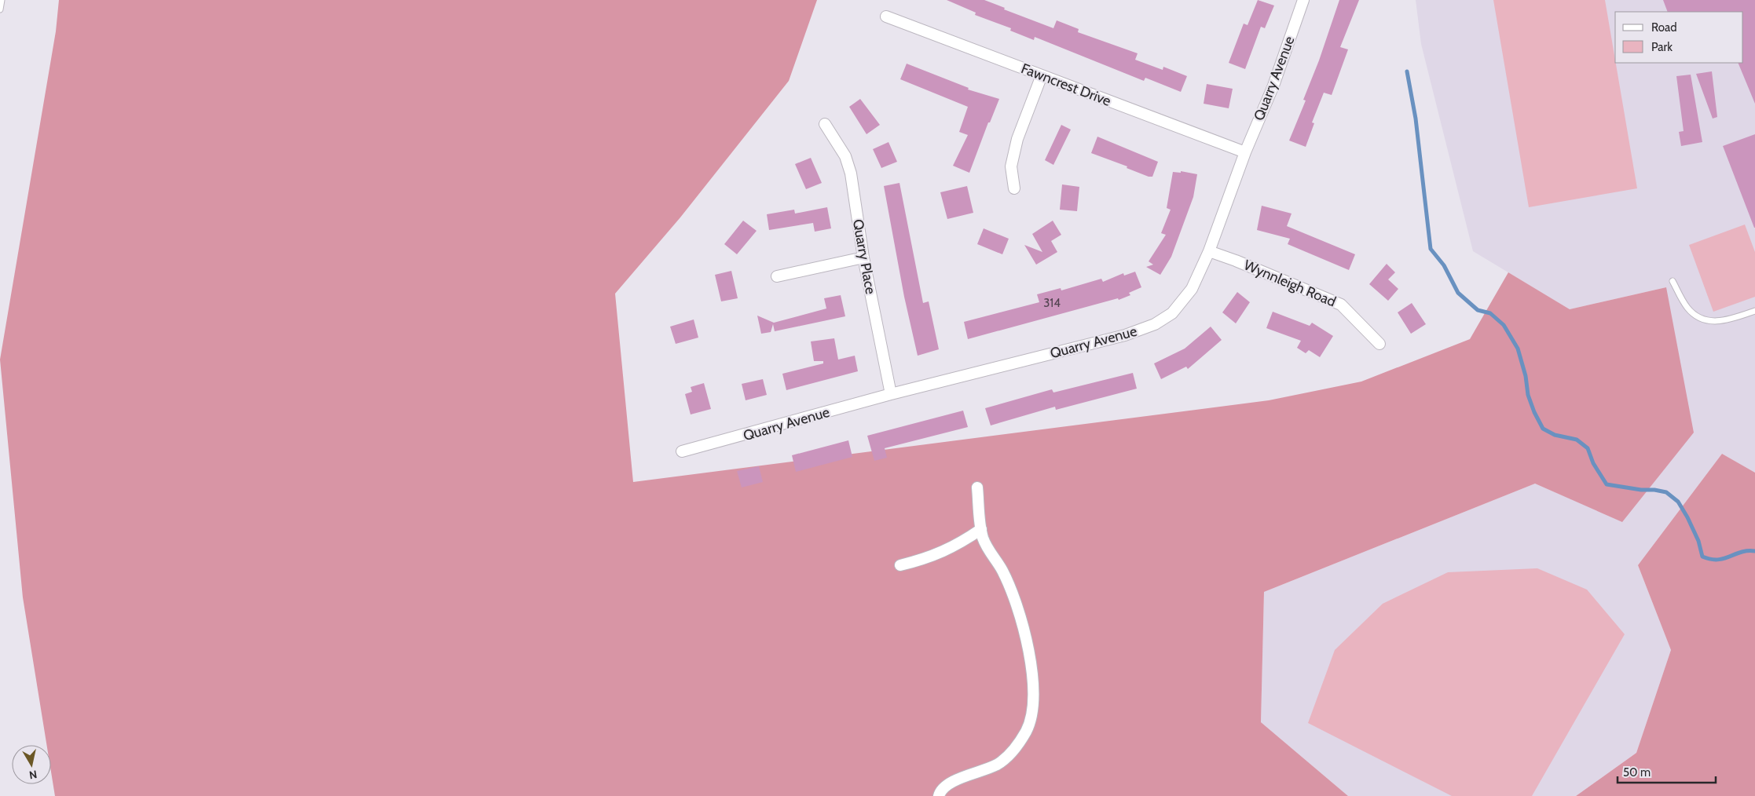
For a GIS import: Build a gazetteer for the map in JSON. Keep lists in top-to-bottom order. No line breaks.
{"streets":{"street":["Quarry Avenue","Fawncrest Drive","Quarry Place","Wynnleigh Road"]},"crossings":[["Quarry Avenue","Fawncrest Drive"],["Quarry Avenue","Quarry Place"],["Quarry Avenue","Wynnleigh Road"]],"house_numbers":["314"],"legend":["Road","Park"],"scale_bar":"50 m","north":"bottom"}
